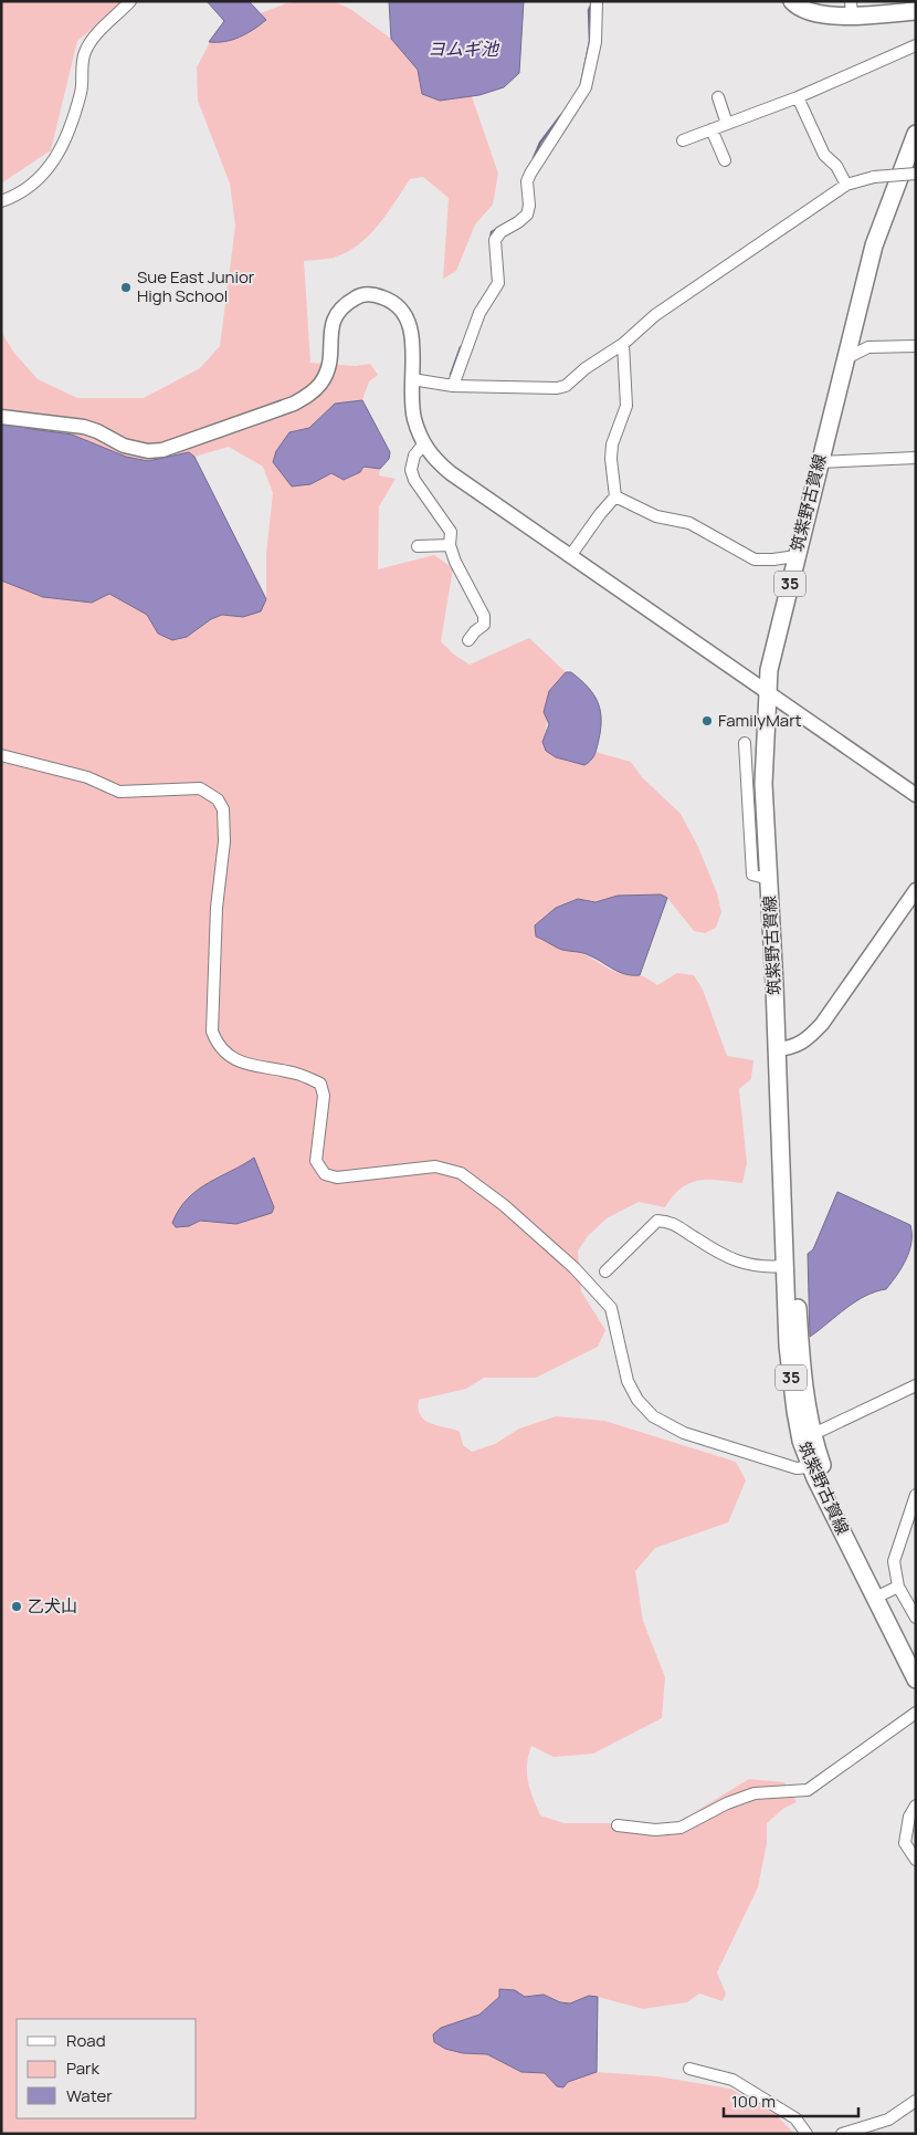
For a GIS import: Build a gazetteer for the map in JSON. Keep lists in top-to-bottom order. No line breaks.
{"streets":{"main road":["筑紫野古賀線","35"]},"water":["ヨムギ池"],"places":["Sue East Junior High School","FamilyMart","乙犬山"],"legend":["Road","Park","Water"],"scale_bar":"100 m"}
